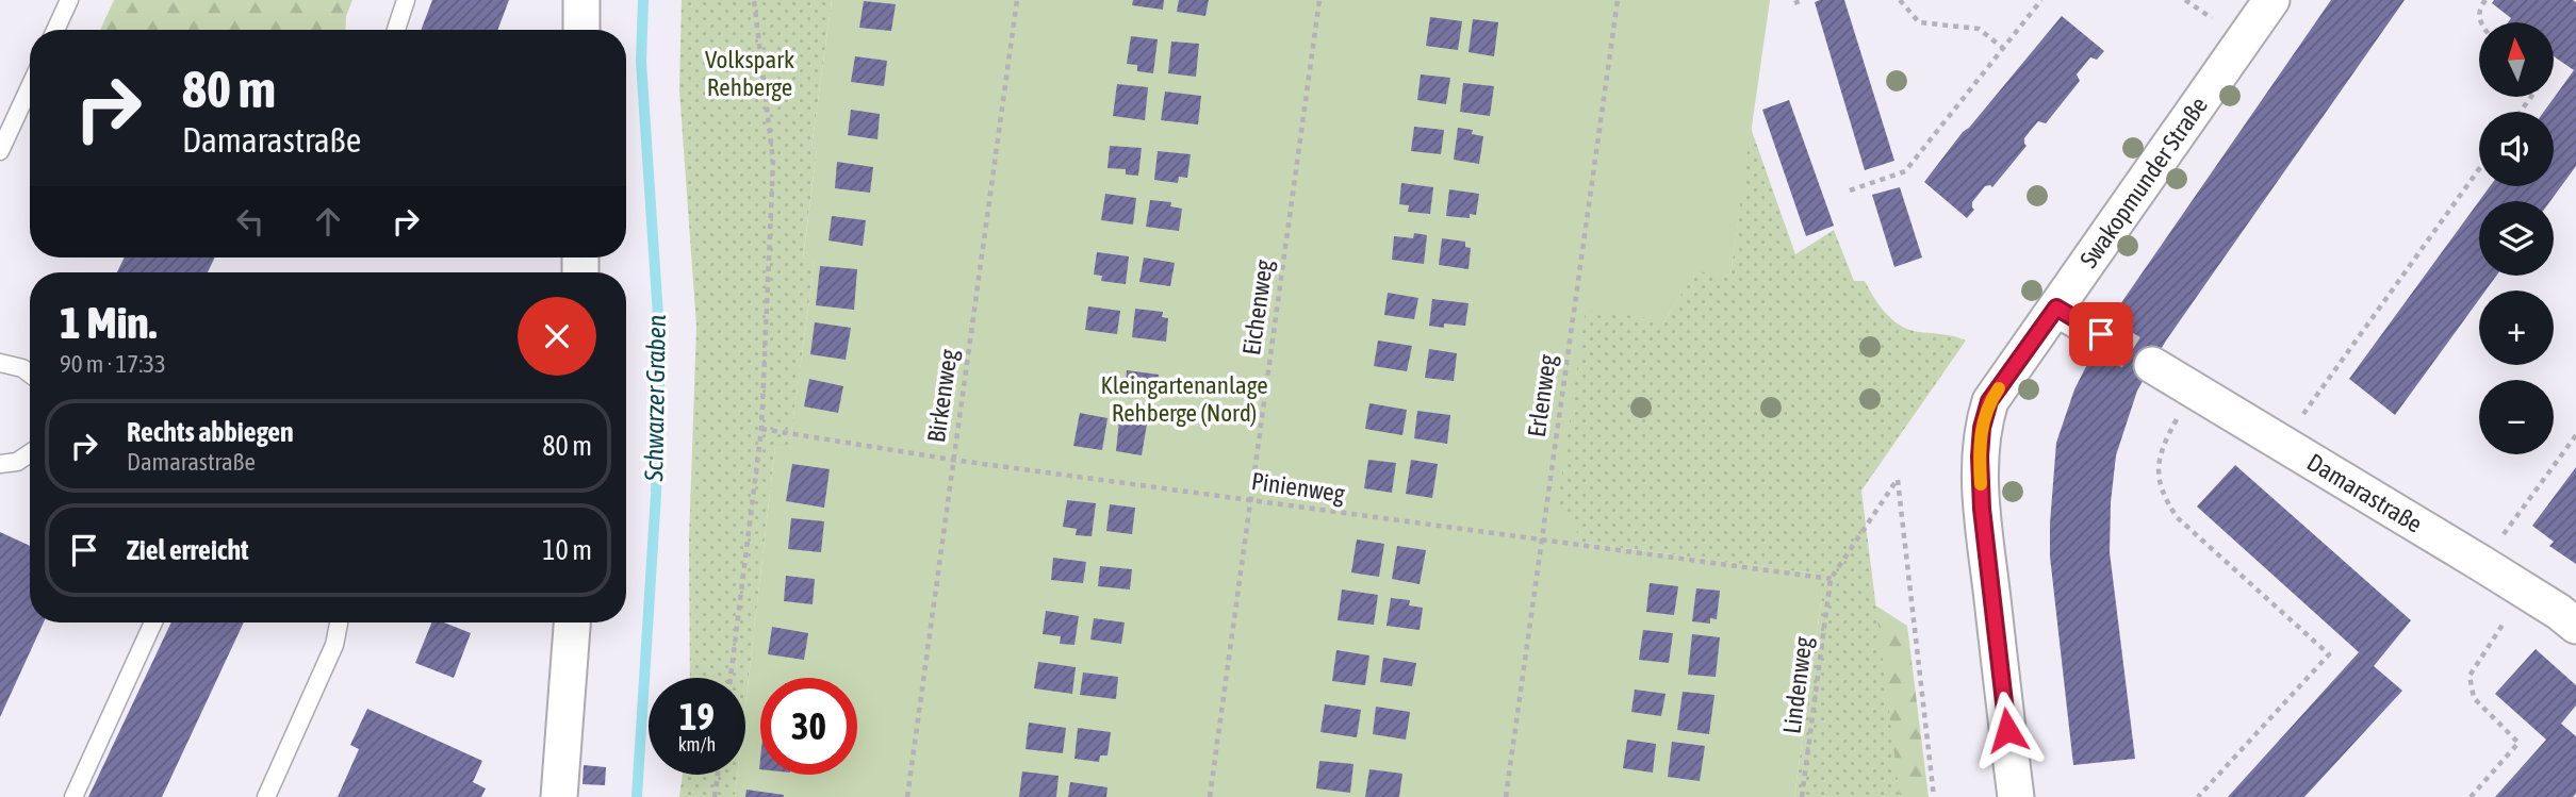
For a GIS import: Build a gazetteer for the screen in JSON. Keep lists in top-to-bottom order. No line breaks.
{"streets":{"street":["Swakopmunder Straße","Damarastraße"],"path":["Eichenweg","Birkenweg","Erlenweg","Pinienweg","Lindenweg"]},"crossings":[["Eichenweg","Pinienweg"],["Birkenweg","Pinienweg"],["Erlenweg","Pinienweg"],["Pinienweg","Lindenweg"]],"water":["Schwarzer Graben"],"parks":["Volkspark Rehberge","Kleingartenanlage Rehberge (Nord)"],"north":"top","page":{"map_buttons":["+","−"],"turn":["80 m","Damarastraße"],"heading":["1 Min.","90 m · 17:33"],"list":[{"name":"Rechts abbiegen","note":"Damarastraße","value":"80 m"},{"name":"Ziel erreicht","value":"10 m"}],"speed":"19 km/h","limit":"30"}}
